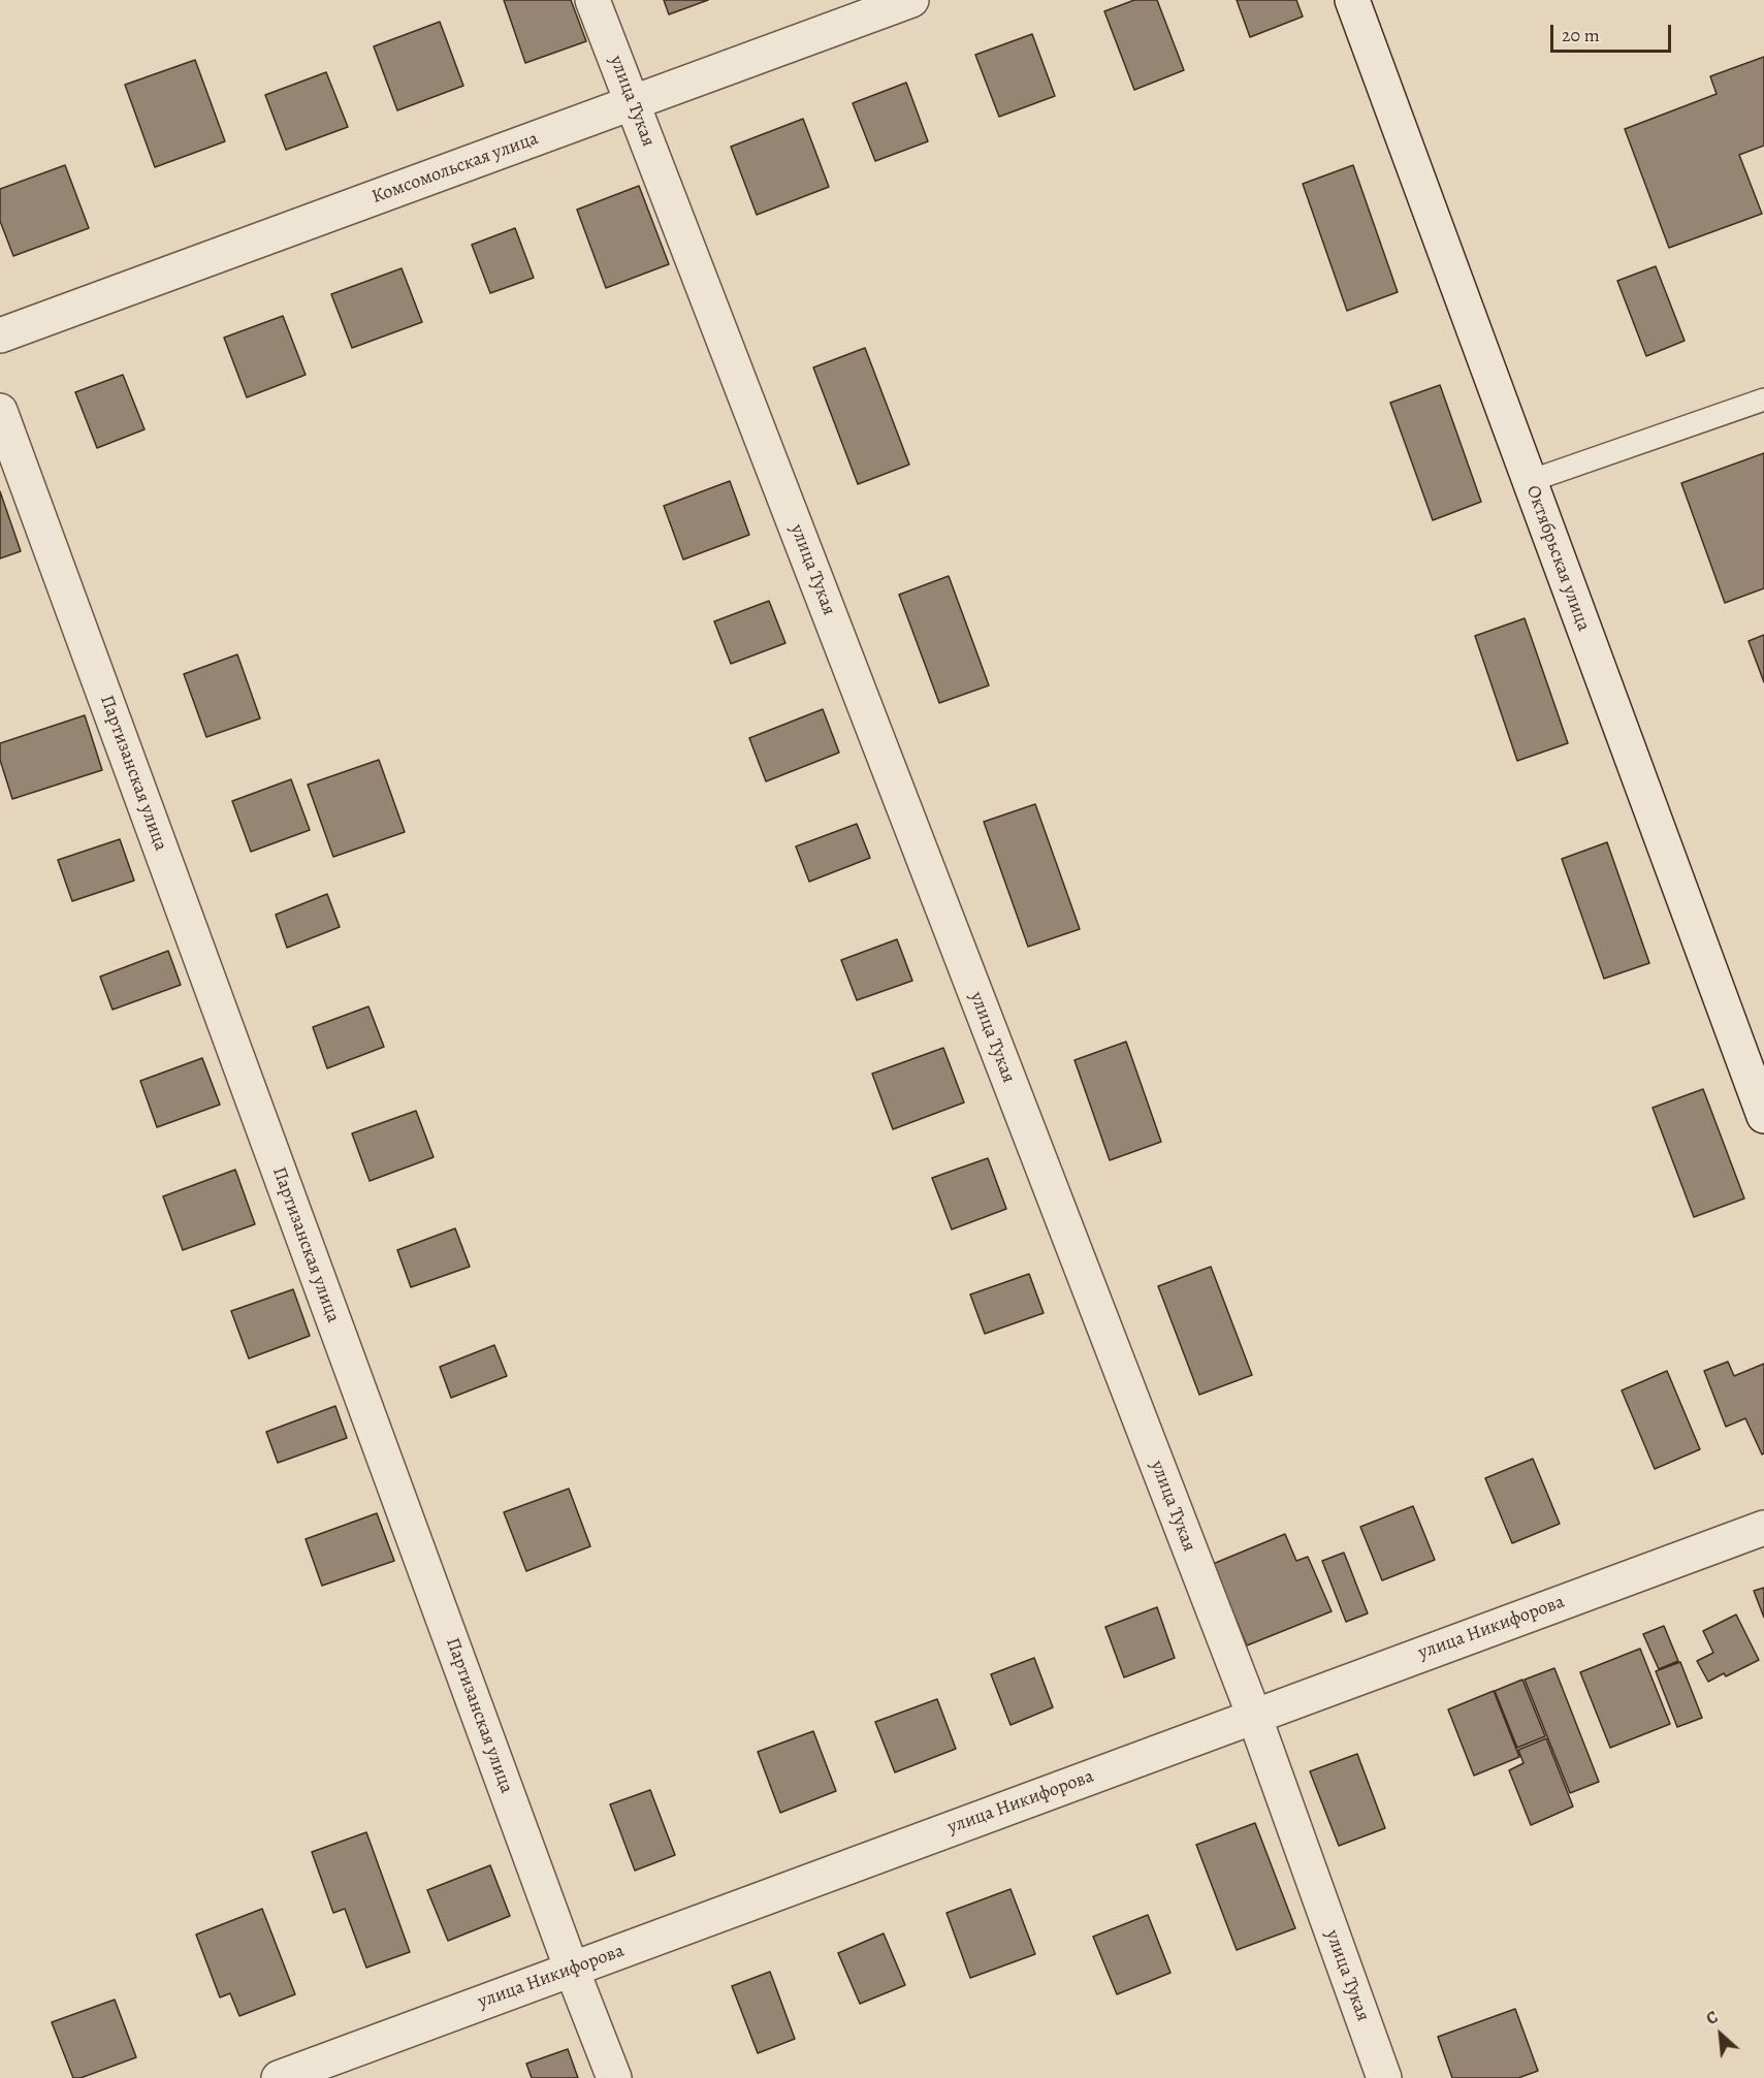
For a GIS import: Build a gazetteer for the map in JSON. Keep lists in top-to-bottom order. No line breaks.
{"streets":{"street":["улица Тукая","Комсомольская улица","Октябрьская улица","Партизанская улица","улица Никифорова"]},"crossings":[["улица Тукая","Комсомольская улица"],["улица Тукая","улица Никифорова"],["Партизанская улица","улица Никифорова"]],"scale_bar":"20 m","north":"top left"}
